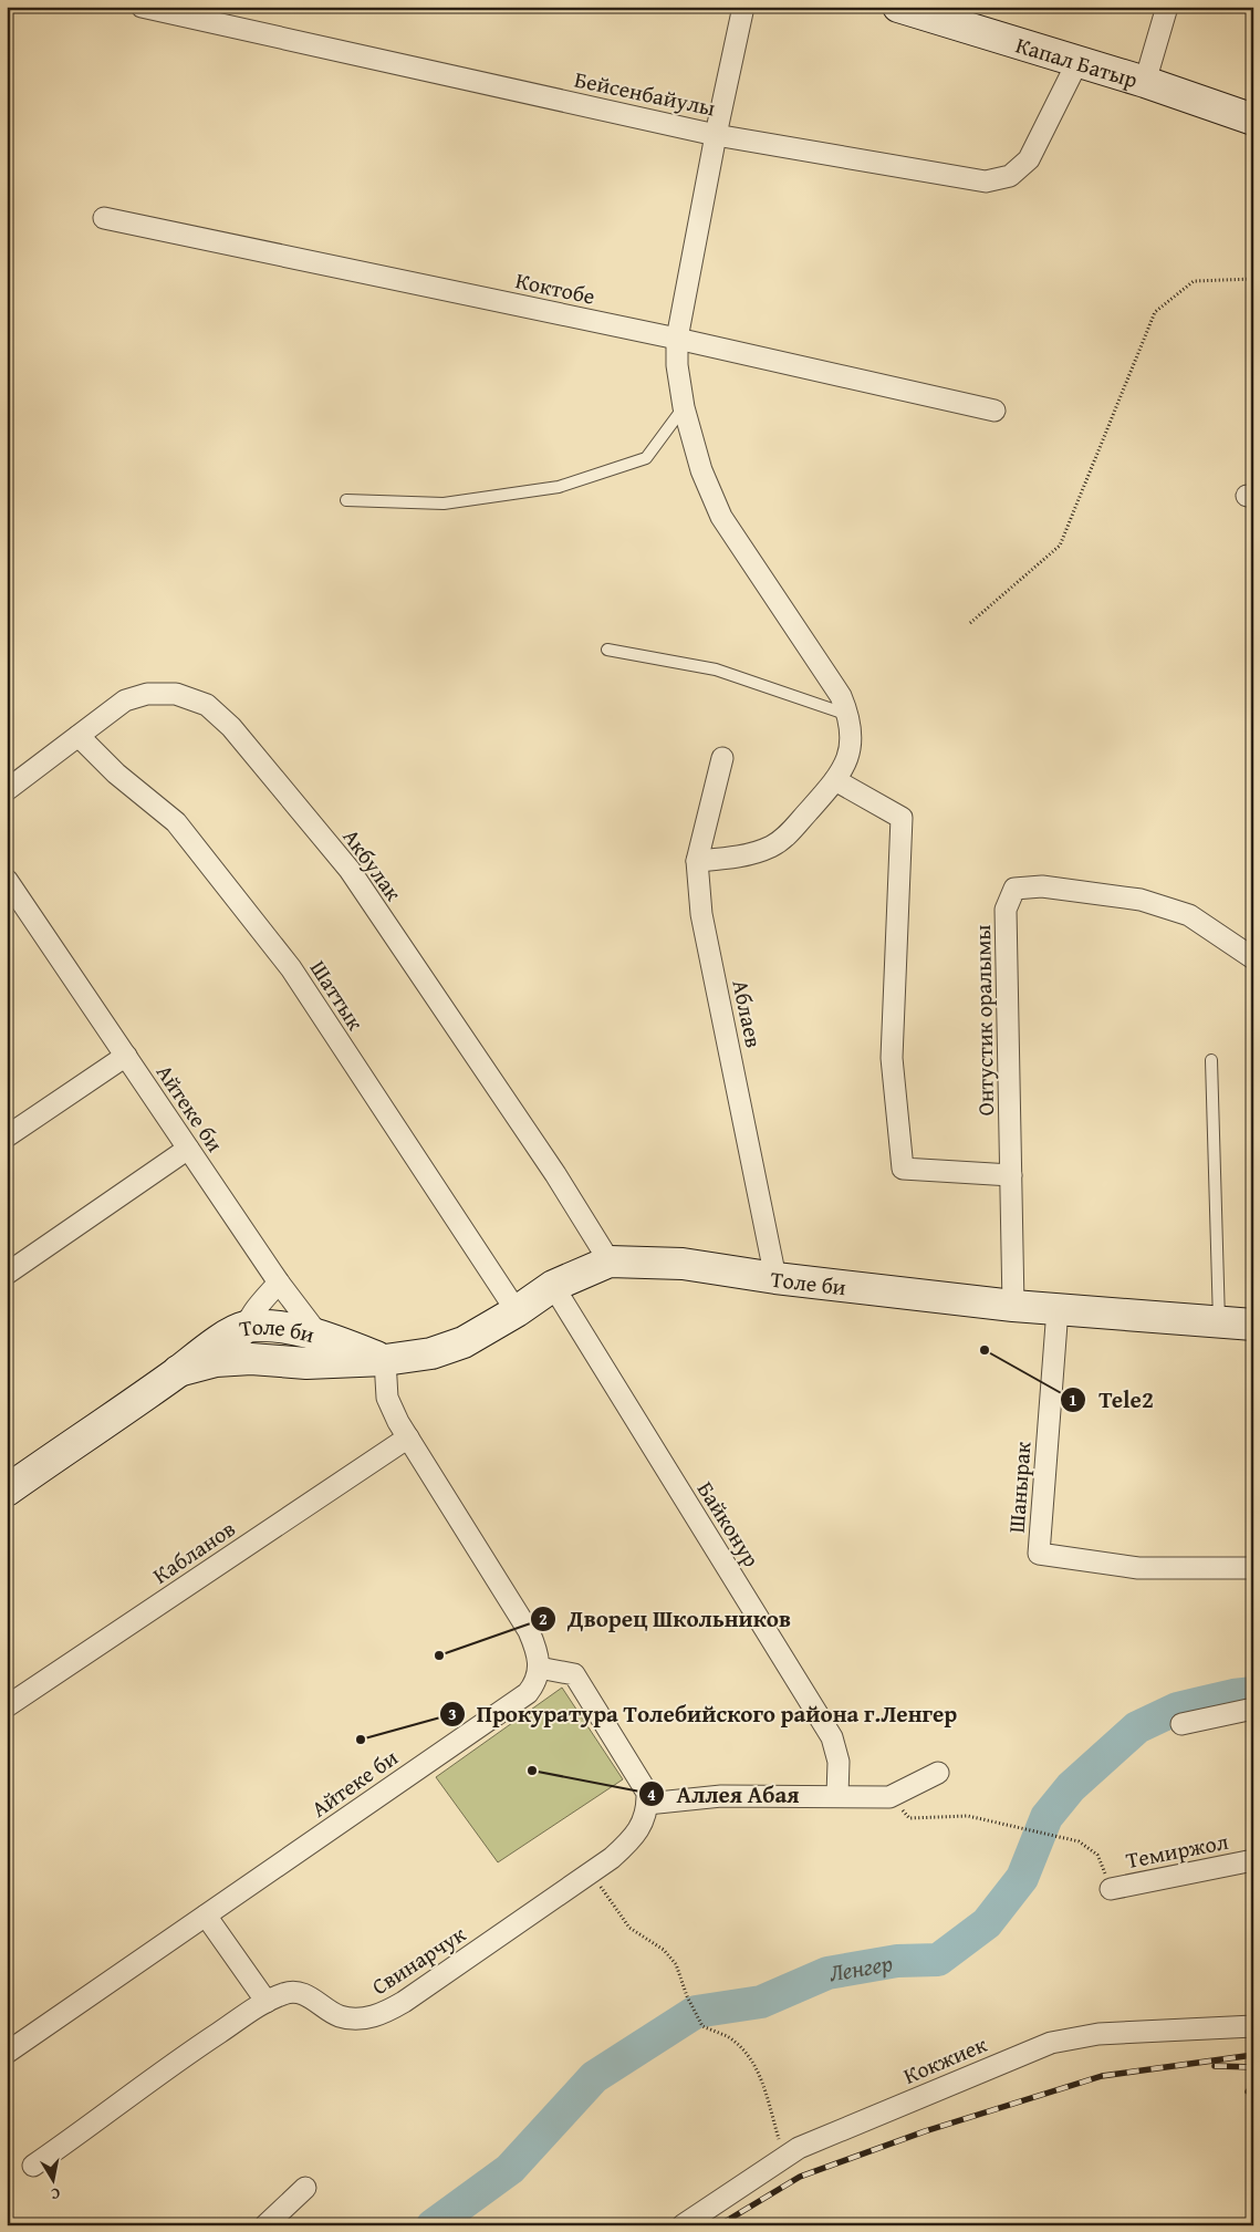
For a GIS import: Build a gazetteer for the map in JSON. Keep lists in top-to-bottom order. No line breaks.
{"streets":{"main road":["Капал Батыр","Толе би"],"street":["Бейсенбайулы","Коктобе","Акбулак","Шаттык","Аблаев","Онтустик оралымы","Айтеке би","Шанырак","Байконур","Кабланов","Темиржол","Свинарчук","Кокжиек"]},"crossings":[["Капал Батыр","Бейсенбайулы"],["Акбулак","Шаттык"],["Акбулак","Толе би"],["Шаттык","Толе би"],["Аблаев","Толе би"],["Онтустик оралымы","Толе би"],["Айтеке би","Толе би"],["Толе би","Шанырак"],["Толе би","Байконур"]],"water":["Ленгер"],"places":["Tele2","Дворец Школьников","Прокуратура Толебийского района г.Ленгер","Аллея Абая"],"north":"bottom"}
